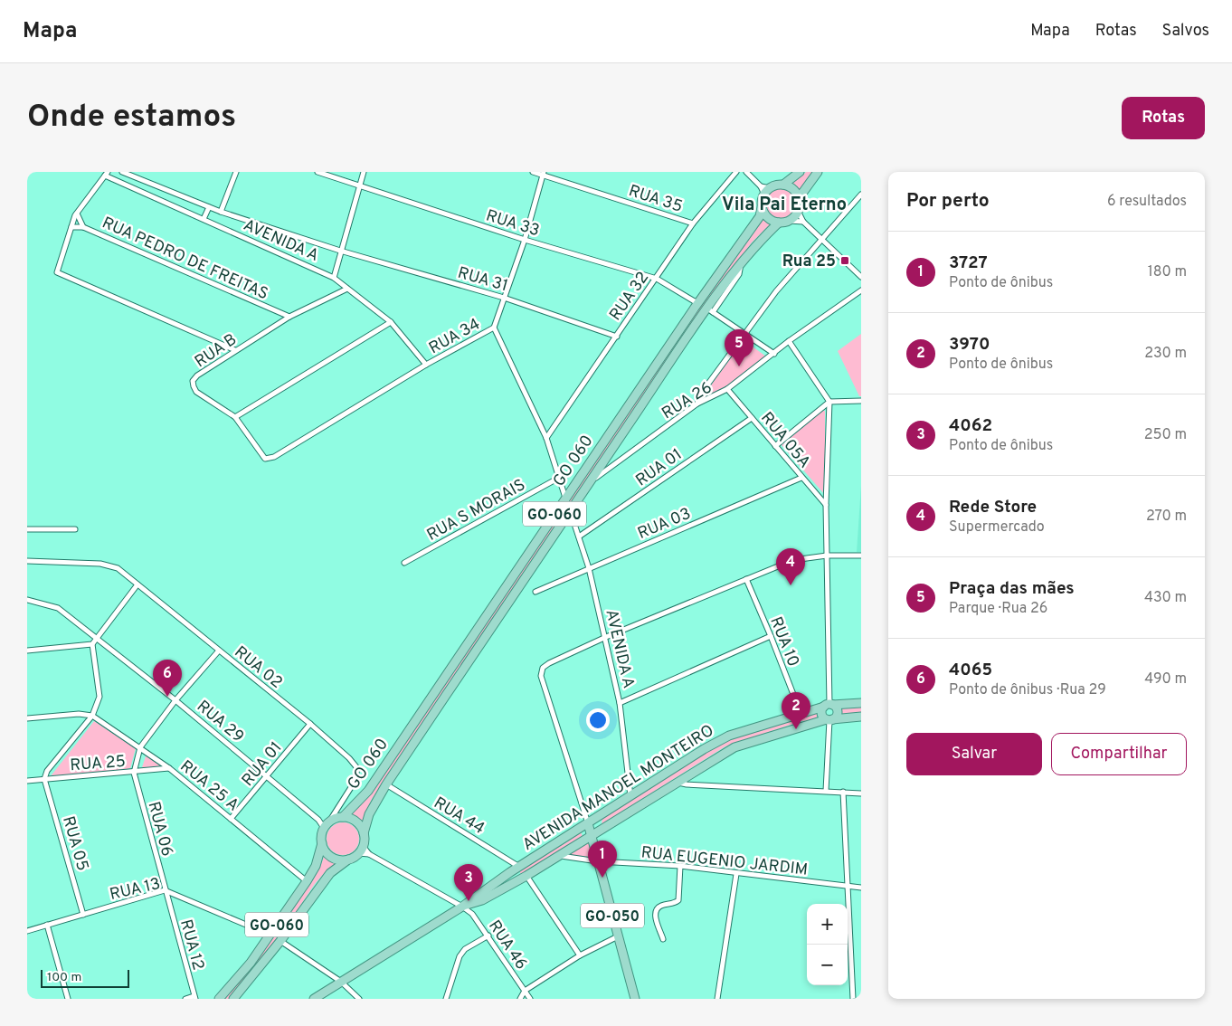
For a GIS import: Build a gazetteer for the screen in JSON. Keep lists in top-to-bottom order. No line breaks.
{"streets":{"main road":["GO 060","GO-060","AVENIDA MANOEL MONTEIRO","GO-050"],"street":["RUA 35","RUA 33","AVENIDA A","RUA PEDRO DE FREITAS","RUA 31","RUA 32","RUA 34","RUA B","RUA 26","RUA 05A","RUA 01","RUA S MORAIS","RUA 03","RUA 10","RUA 02","RUA 29","RUA 25","RUA 25 A","RUA 44","RUA 06","RUA 05","RUA EUGENIO JARDIM","RUA 13","RUA 12","RUA 46"]},"crossings":[["RUA 35","RUA 32"],["RUA 35","RUA 34"],["RUA 33","RUA 32"],["RUA 33","RUA 34"],["RUA 33","GO 060"],["AVENIDA A","RUA 31"],["AVENIDA A","RUA 34"],["AVENIDA A","RUA B"],["AVENIDA A","GO 060"],["AVENIDA A","RUA 01"],["AVENIDA A","RUA 03"],["AVENIDA A","AVENIDA MANOEL MONTEIRO"],["AVENIDA A","GO-050"],["RUA PEDRO DE FREITAS","RUA B"],["RUA 31","RUA 32"],["RUA 31","RUA 34"],["RUA 34","RUA B"],["RUA 26","RUA 05A"],["RUA 26","GO 060"],["RUA 05A","RUA 01"],["RUA 05A","RUA 03"],["GO 060","GO-060"],["GO 060","RUA 02"],["GO 060","RUA 29"],["GO 060","RUA 44"],["GO 060","RUA 46"],["RUA 01","RUA 02"],["RUA 01","RUA 29"],["RUA 01","RUA 25 A"],["GO-060","RUA 02"],["GO-060","RUA 29"],["GO-060","RUA 25 A"],["GO-060","RUA 13"],["GO-060","RUA 46"],["RUA 10","AVENIDA MANOEL MONTEIRO"],["RUA 02","RUA 29"],["RUA 02","RUA 25"],["RUA 02","RUA 25 A"],["RUA 02","RUA 06"],["RUA 02","RUA 46"],["RUA 29","RUA 46"],["RUA 25","RUA 25 A"],["RUA 25","RUA 06"],["RUA 25","RUA 05"],["AVENIDA MANOEL MONTEIRO","RUA 44"],["AVENIDA MANOEL MONTEIRO","RUA EUGENIO JARDIM"],["AVENIDA MANOEL MONTEIRO","GO-050"],["AVENIDA MANOEL MONTEIRO","RUA 46"],["RUA 06","RUA 13"],["RUA 06","RUA 12"],["RUA 05","RUA 13"],["RUA EUGENIO JARDIM","GO-050"],["RUA 13","RUA 12"]],"districts":["Vila Pai Eterno"],"places":{"transit":["Rua 25"]},"scale_bar":"100 m","page":{"header":"Mapa","nav":["Mapa","Rotas","Salvos"],"buttons":["Rotas",["Salvar","Compartilhar"]],"title":"Onde estamos","heading":["Por perto","6 resultados"],"list":[{"mark":"1","name":"3727","note":"Ponto de ônibus","value":"180 m"},{"mark":"2","name":"3970","note":"Ponto de ônibus","value":"230 m"},{"mark":"3","name":"4062","note":"Ponto de ônibus","value":"250 m"},{"mark":"4","name":"Rede Store","note":"Supermercado","value":"270 m"},{"mark":"5","name":"Praça das mães","note":"Parque · Rua 26","value":"430 m"},{"mark":"6","name":"4065","note":"Ponto de ônibus · Rua 29","value":"490 m"}],"pins":["5","4","6","2","1","3"],"map_buttons":["+","−"],"scale":"100 m"}}
